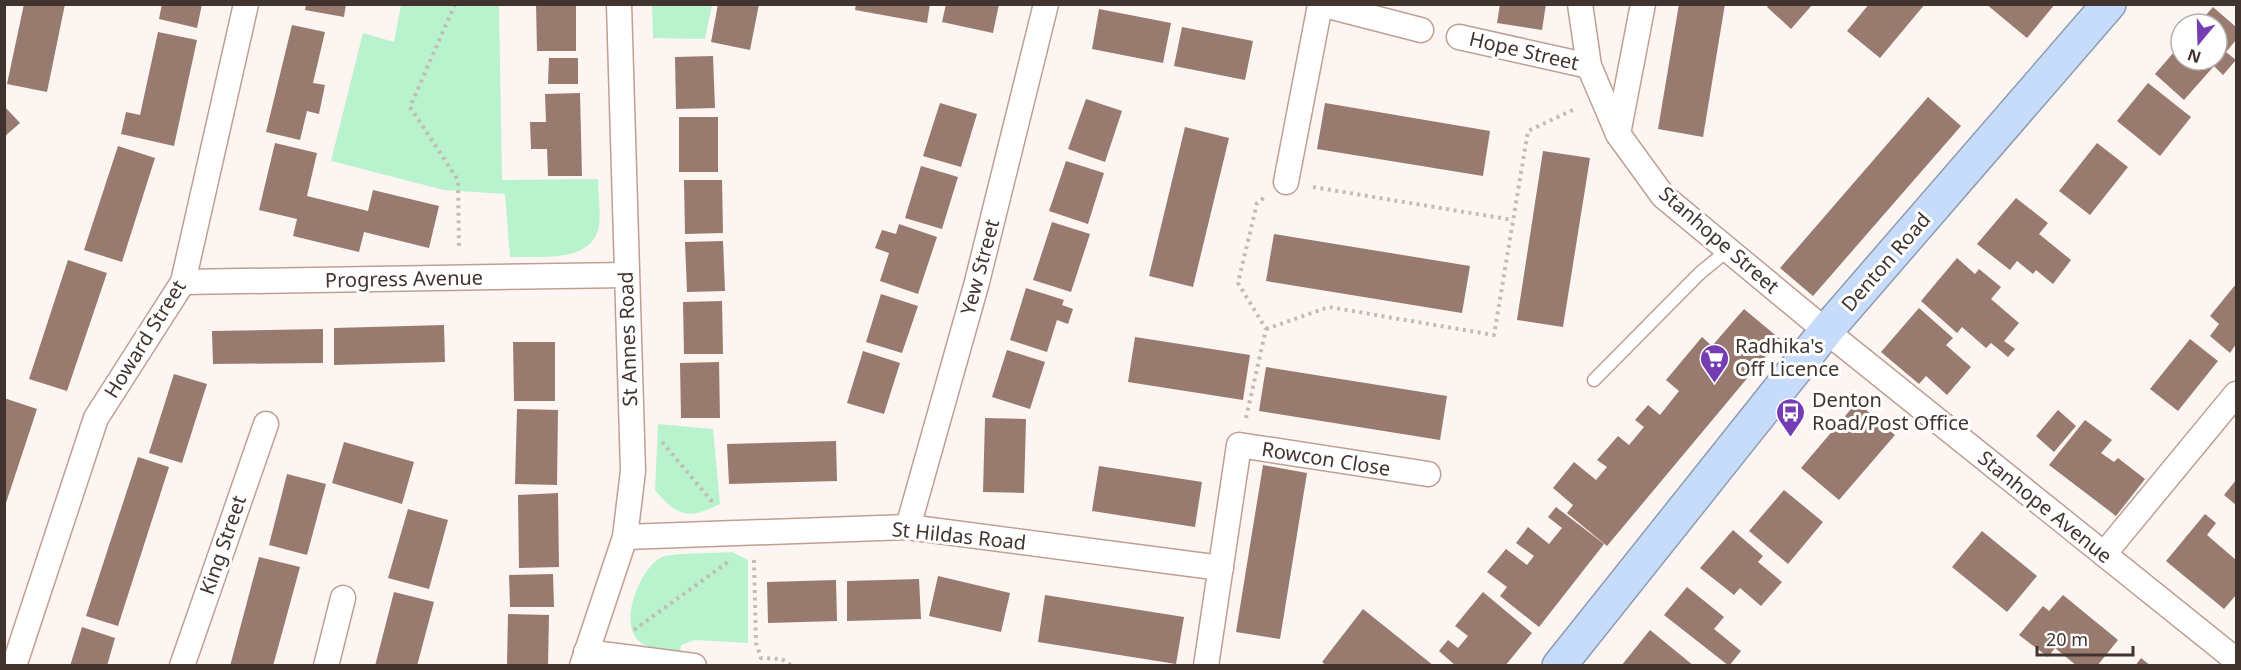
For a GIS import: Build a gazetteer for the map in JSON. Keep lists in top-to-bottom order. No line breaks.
{"streets":{"highway":["Denton Road"],"street":["Hope Street","Stanhope Street","Yew Street","Progress Avenue","Howard Street","St Annes Road","Rowcon Close","Stanhope Avenue","St Hildas Road","King Street"]},"crossings":[["Hope Street","Stanhope Street"],["Stanhope Street","Denton Road"],["Stanhope Street","Stanhope Avenue"],["Denton Road","Stanhope Avenue"],["Yew Street","St Hildas Road"],["Progress Avenue","Howard Street"],["Progress Avenue","St Annes Road"],["St Annes Road","St Hildas Road"],["Rowcon Close","St Hildas Road"]],"places":{"supermarket":["Radhika's Off Licence"],"bus stop":["Denton Road/Post Office"]},"scale_bar":"20 m","north":"bottom"}
